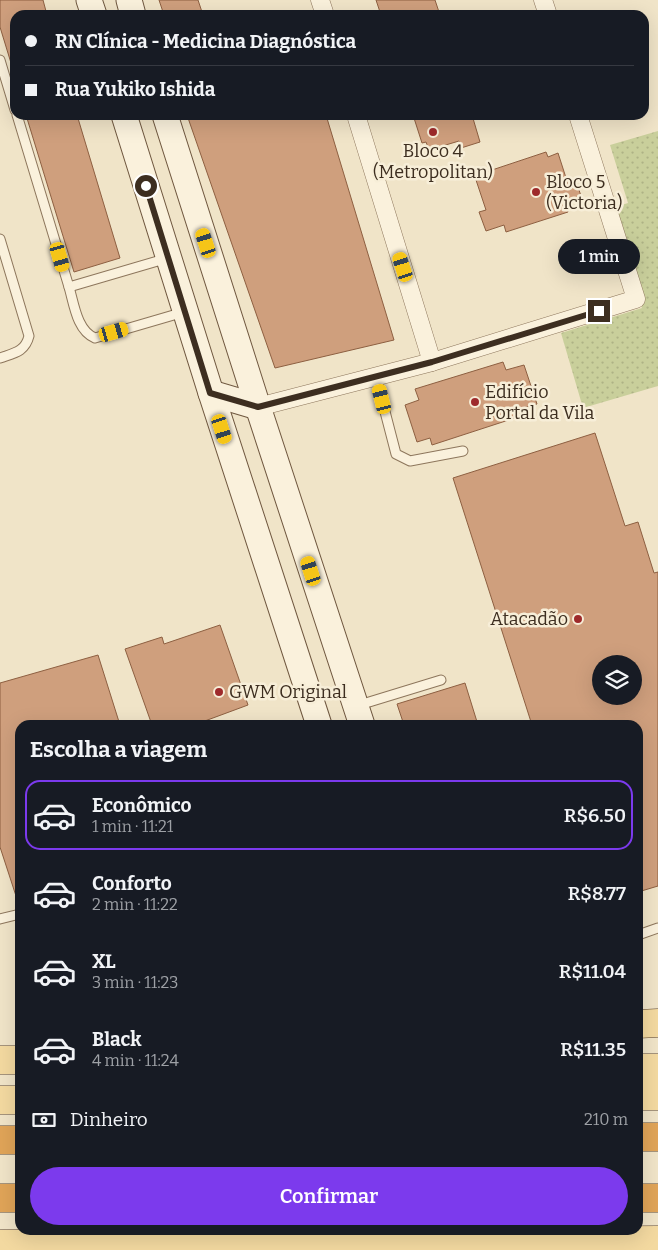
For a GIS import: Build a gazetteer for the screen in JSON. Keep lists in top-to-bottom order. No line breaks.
{"places":["Bloco 4 (Metropolitan)","Bloco 5 (Victoria)","Edifício Portal da Vila","Atacadão","GWM Original"],"page":{"banner":["RN Clínica - Medicina Diagnóstica","Rua Yukiko Ishida"],"bubble":"1 min","heading":"Escolha a viagem","list":[{"name":"Econômico","note":"1 min · 11:21","value":"R$6.50"},{"name":"Conforto","note":"2 min · 11:22","value":"R$8.77"},{"name":"XL","note":"3 min · 11:23","value":"R$11.04"},{"name":"Black","note":"4 min · 11:24","value":"R$11.35"}],"pay":["Dinheiro","210 m"],"buttons":"Confirmar"}}
